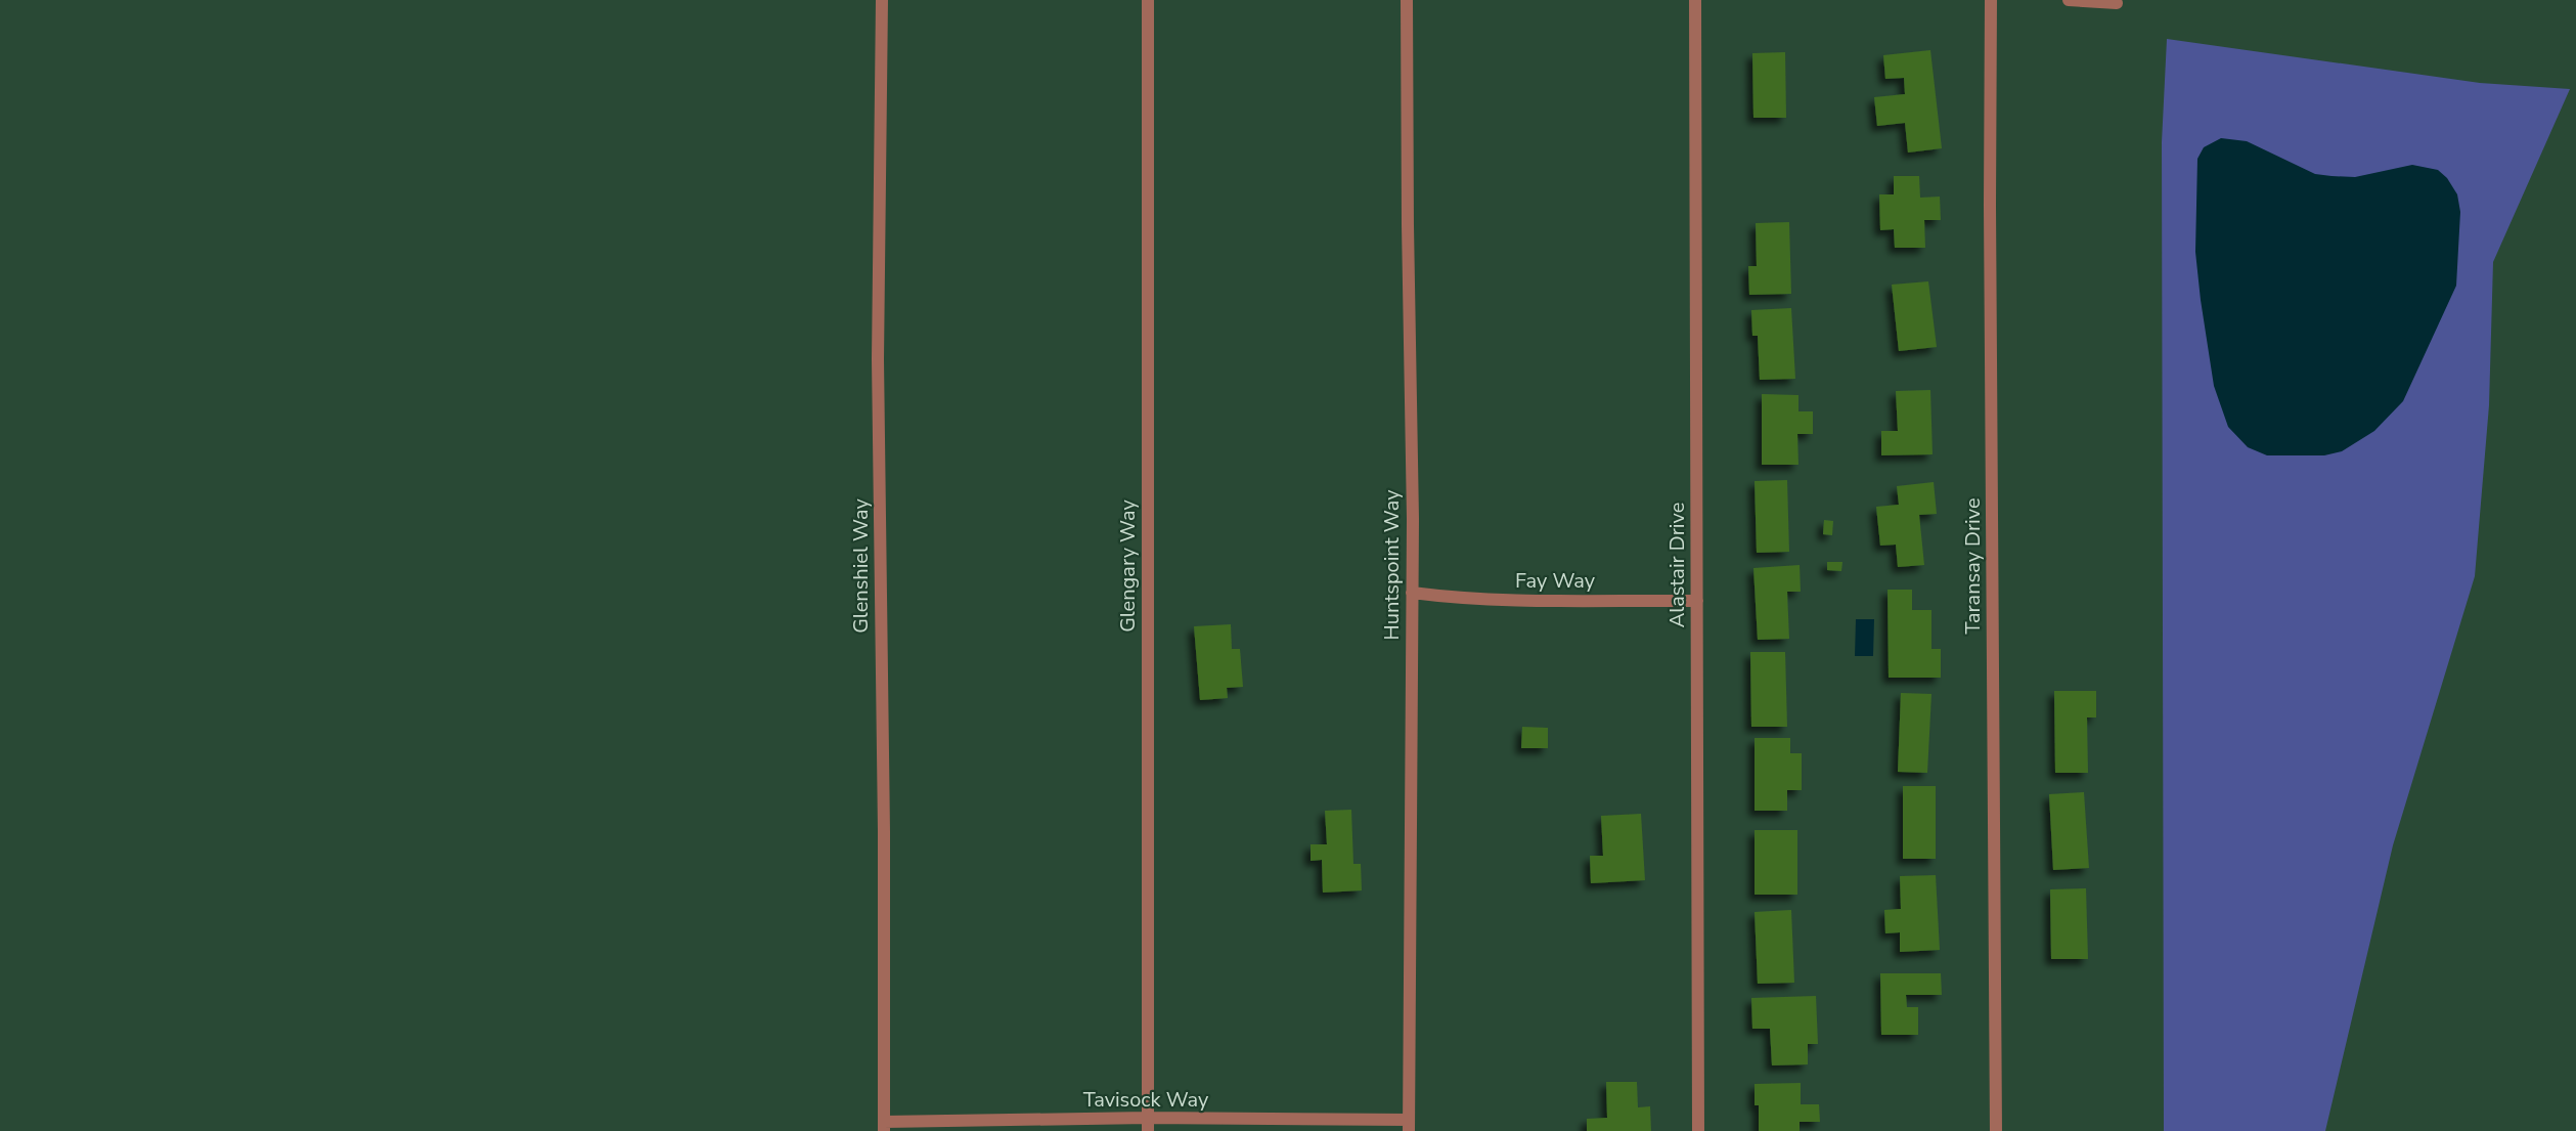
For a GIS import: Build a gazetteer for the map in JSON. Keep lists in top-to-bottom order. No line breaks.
{"streets":{"street":["Huntspoint Way","Alastair Drive","Glenshiel Way","Glengary Way","Taransay Drive","Fay Way","Tavisock Way"]},"crossings":[["Huntspoint Way","Fay Way"],["Huntspoint Way","Tavisock Way"],["Alastair Drive","Fay Way"],["Glenshiel Way","Tavisock Way"],["Glengary Way","Tavisock Way"]]}
